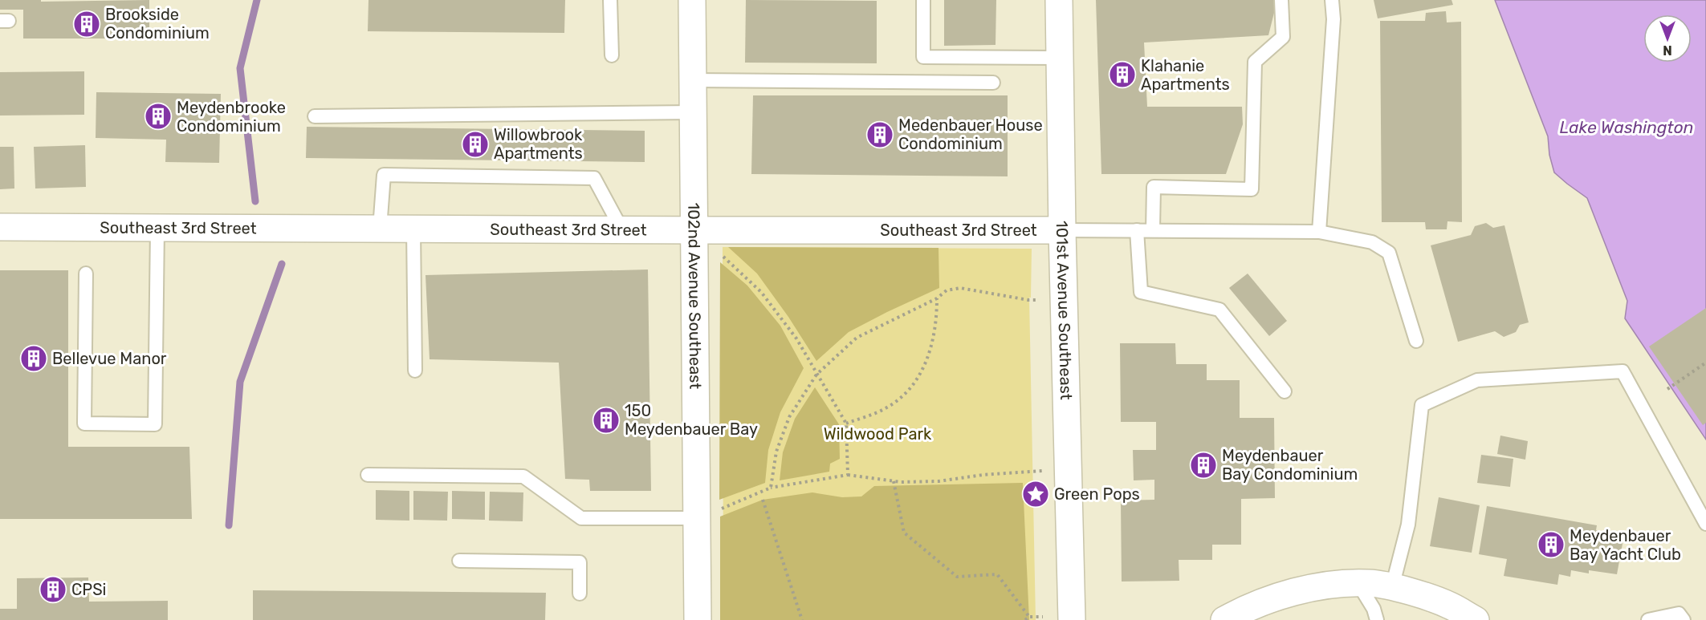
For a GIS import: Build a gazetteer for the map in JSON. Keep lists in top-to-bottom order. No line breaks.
{"streets":{"street":["Southeast 3rd Street","102nd Avenue Southeast","101st Avenue Southeast"]},"crossings":[["Southeast 3rd Street","102nd Avenue Southeast"],["Southeast 3rd Street","101st Avenue Southeast"]],"water":["Lake Washington"],"parks":["Wildwood Park"],"places":{"building":["Brookside Condominium","Klahanie Apartments","Meydenbrooke Condominium","Medenbauer House Condominium","Willowbrook Apartments","Bellevue Manor","150 Meydenbauer Bay","Meydenbauer Bay Condominium","Meydenbauer Bay Yacht Club","CPSi"],"place":["Green Pops"]},"north":"bottom"}
